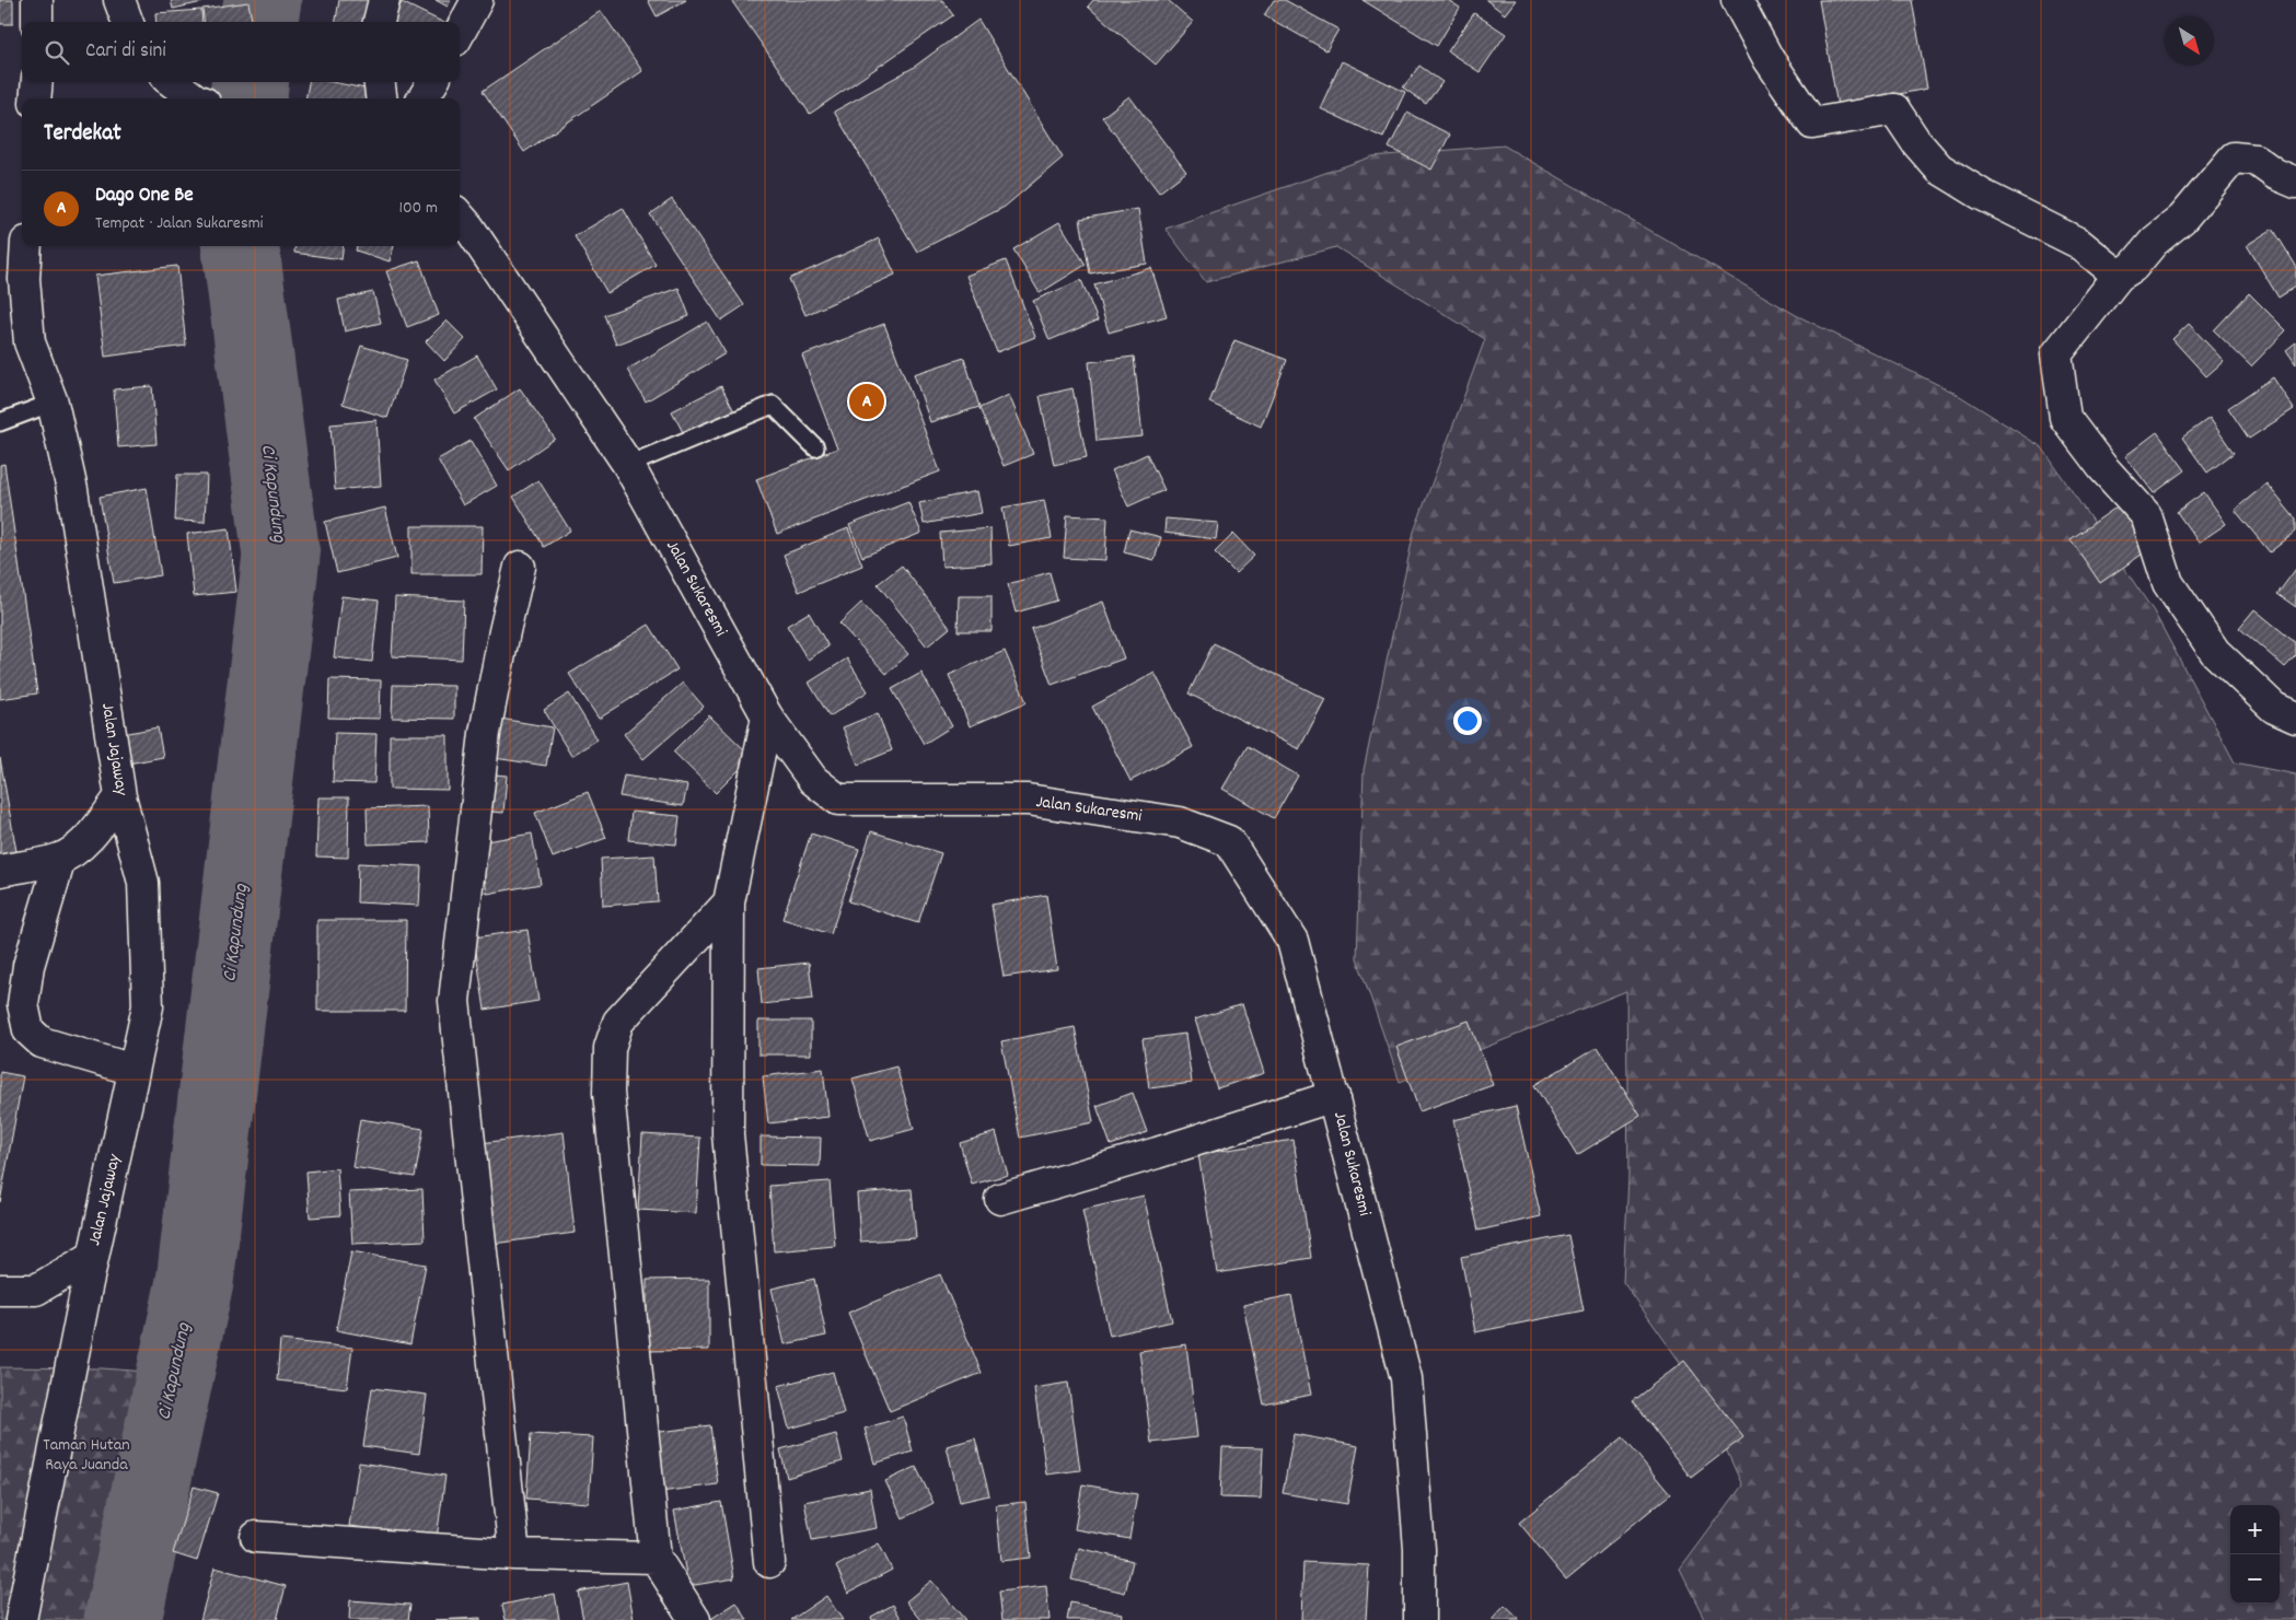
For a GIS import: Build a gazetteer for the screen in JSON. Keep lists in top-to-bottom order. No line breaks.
{"streets":{"street":["Jalan Sukaresmi","Jalan Jajaway"]},"water":["Ci Kapundung"],"parks":["Taman Hutan Raya Juanda"],"north":"bottom right","page":{"search":"Cari di sini","heading":"Terdekat","list":[{"mark":"A","name":"Dago One Be","note":"Tempat · Jalan Sukaresmi","value":"100 m"}],"pins":"A","map_buttons":["+","−"]}}
